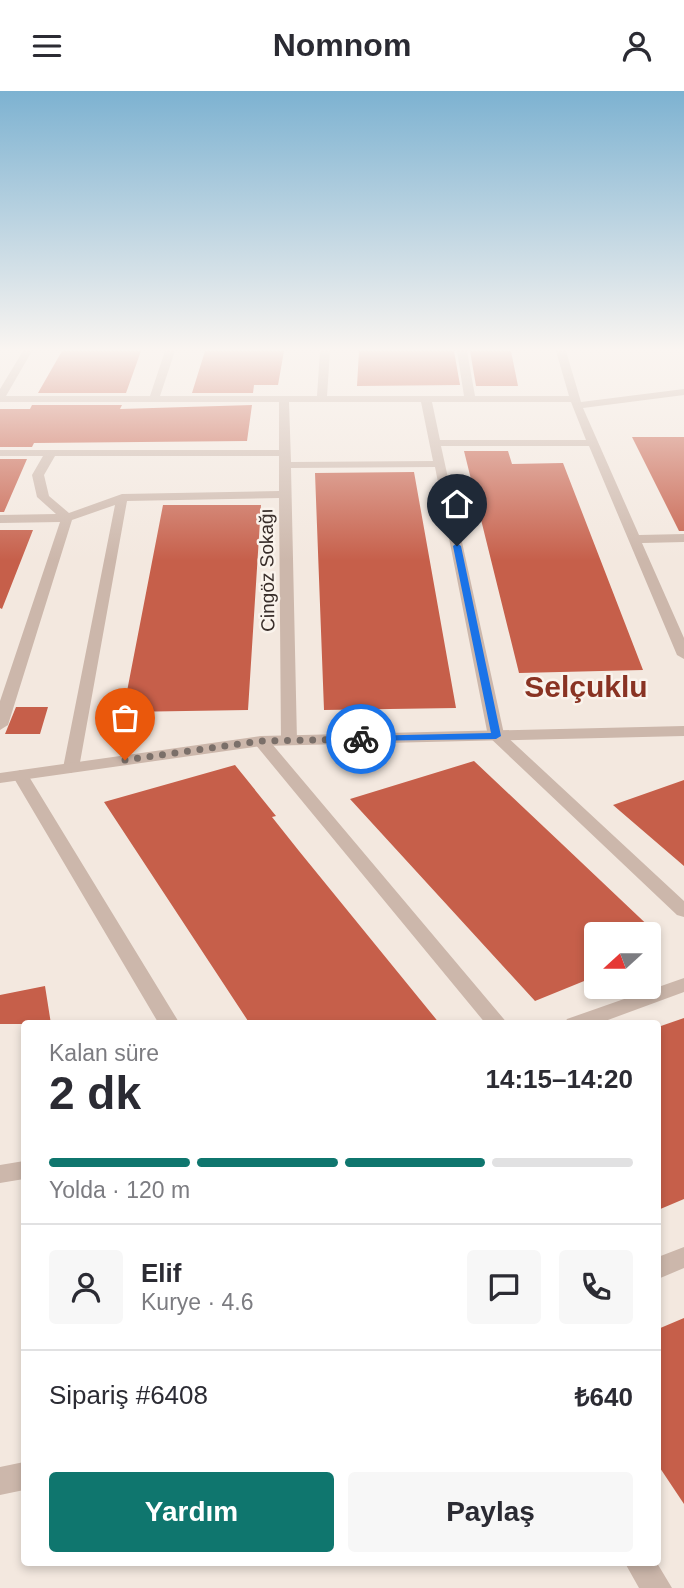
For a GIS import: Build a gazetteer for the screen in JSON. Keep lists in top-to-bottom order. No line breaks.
{"streets":{"street":["Cingöz Sokağı"]},"districts":["Selçuklu"],"north":"left","page":{"header":"Nomnom","heading":["2 dk","Kalan süre","14:15–14:20"],"panel":["Elif","Kurye · 4.6","Sipariş #6408","₺640"],"bar":"Yolda · 120 m","buttons":["Yardım","Paylaş"]}}
